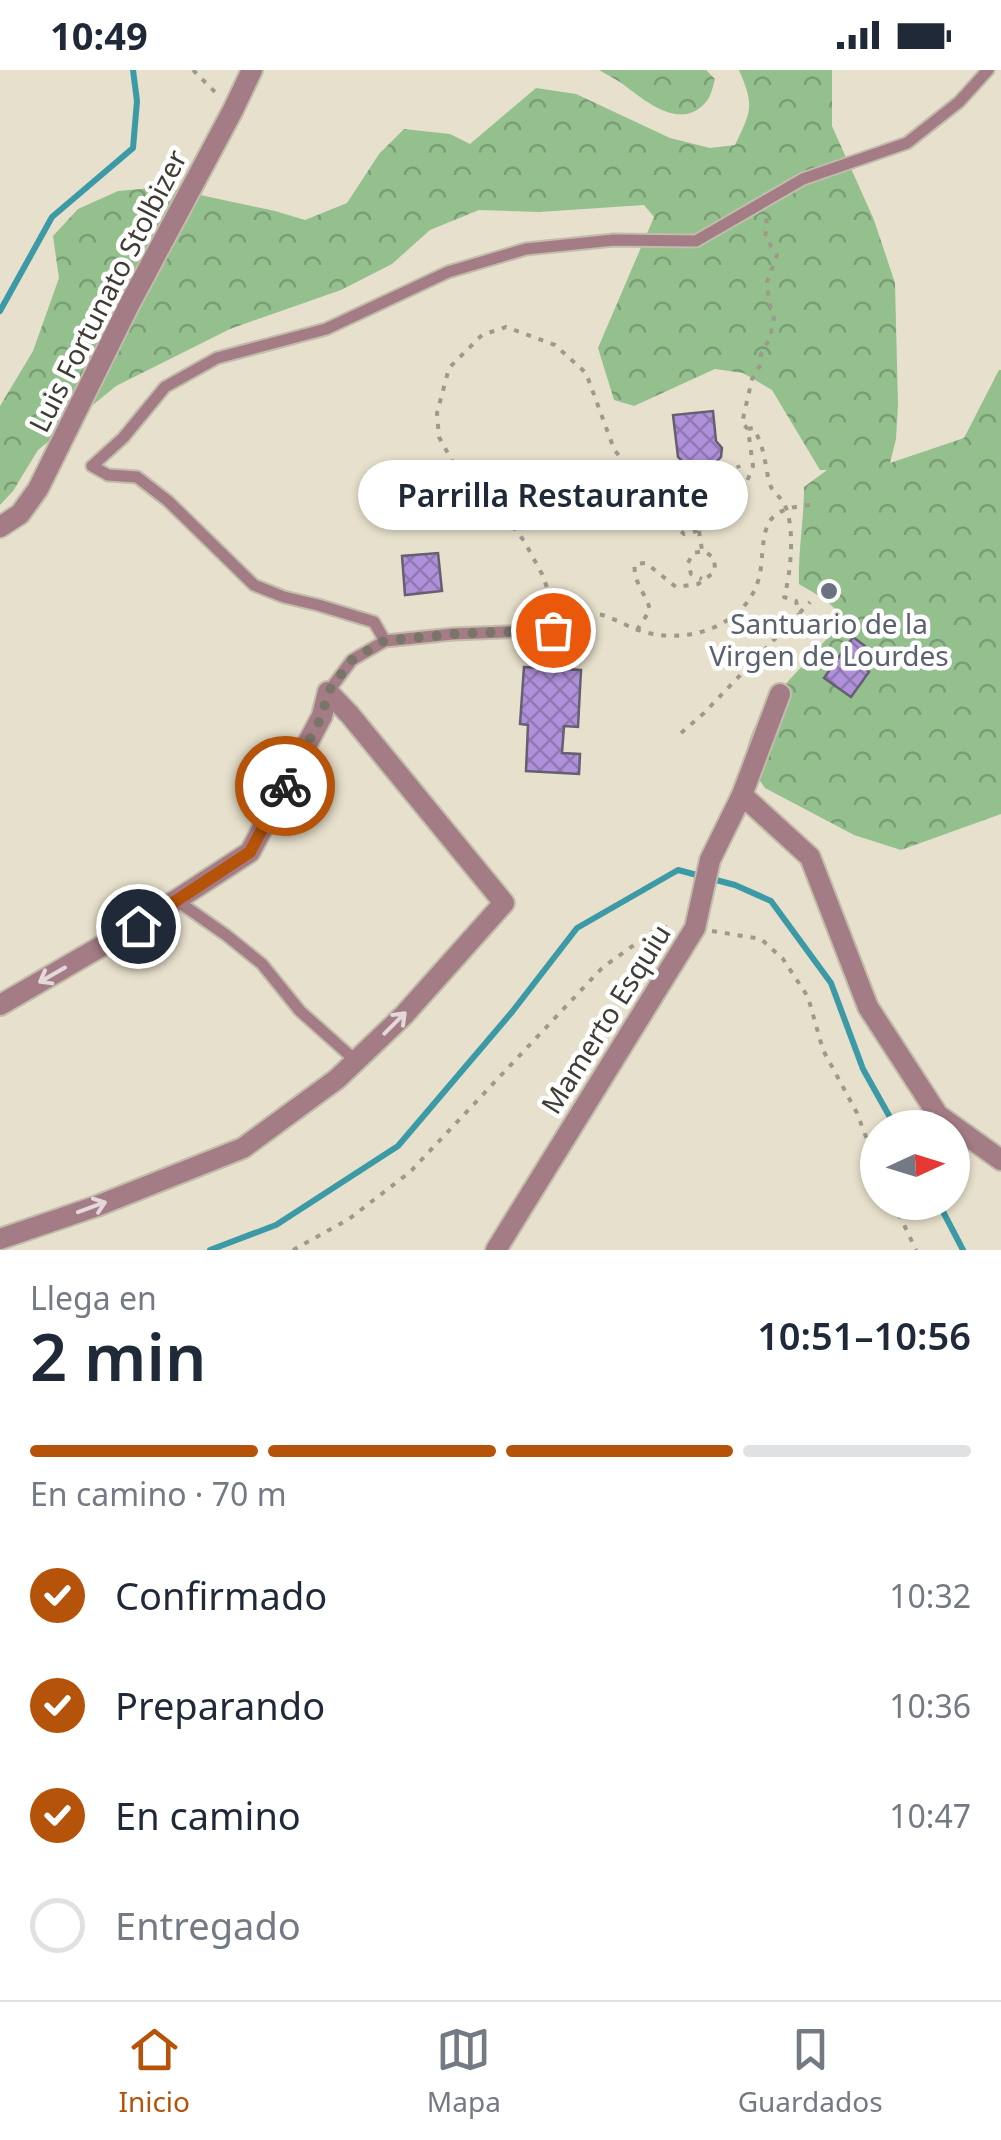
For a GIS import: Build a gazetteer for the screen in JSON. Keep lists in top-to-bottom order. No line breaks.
{"streets":{"street":["Luis Fortunato Stolbizer","Mamerto Esquiu"]},"places":["Santuario de la Virgen de Lourdes","Parrilla Restaurante"],"north":"right","page":{"status":"10:49","bubble":"Parrilla Restaurante","heading":["2 min","Llega en","10:51–10:56"],"bar":"En camino · 70 m","list":[["Confirmado","10:32"],["Preparando","10:36"],["En camino","10:47"],"Entregado"],"tabs":["Inicio","Mapa","Guardados"]}}
